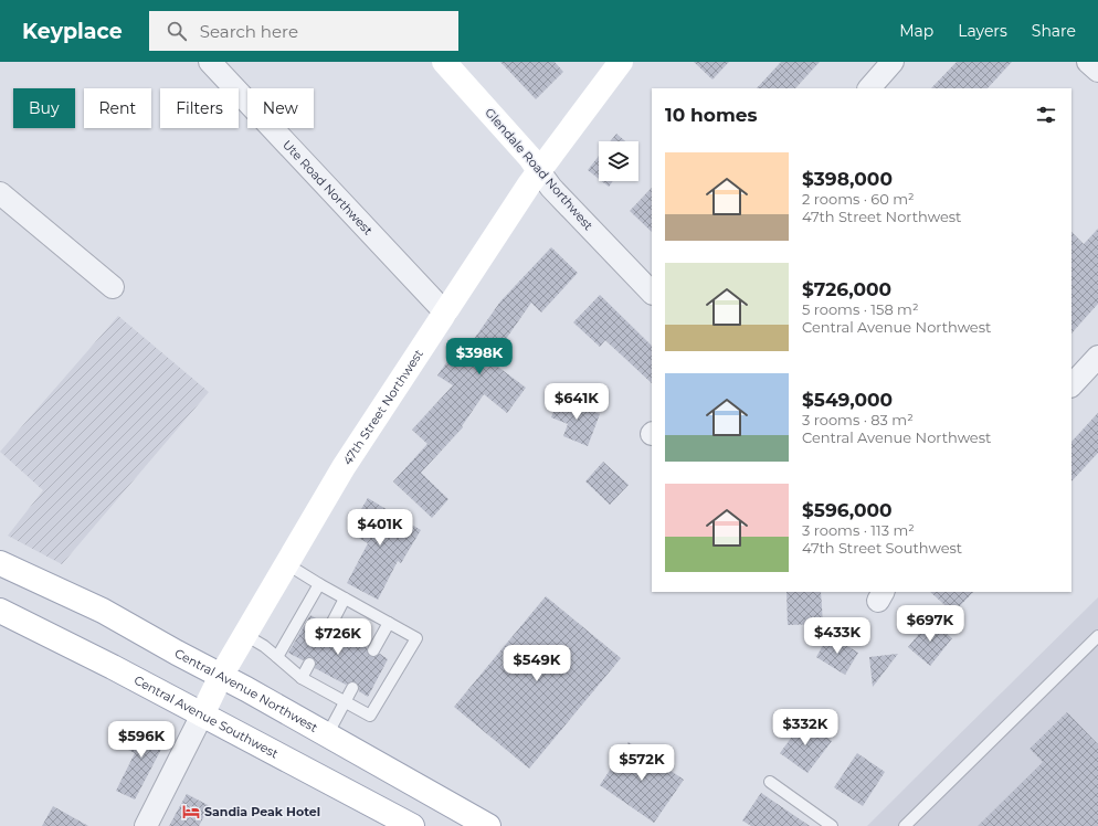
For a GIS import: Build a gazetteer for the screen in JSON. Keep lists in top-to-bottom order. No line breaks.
{"streets":{"main road":["Glendale Road Northwest","47th Street Northwest","Central Avenue Northwest","Central Avenue Southwest"],"street":["Ute Road Northwest"]},"crossings":[["Glendale Road Northwest","47th Street Northwest"],["Ute Road Northwest","47th Street Northwest"],["47th Street Northwest","Central Avenue Northwest"],["47th Street Northwest","Central Avenue Southwest"]],"places":{"hotel":["Sandia Peak Hotel"]},"page":{"header":"Keyplace","search":"Search here","nav":["Map","Layers","Share"],"chip":["Buy","Rent","Filters","New"],"heading":"10 homes","list":[{"name":"$398,000","note":"2 rooms · 60 m² · 47th Street Northwest"},{"name":"$726,000","note":"5 rooms · 158 m² · Central Avenue Northwest"},{"name":"$549,000","note":"3 rooms · 83 m² · Central Avenue Northwest"},{"name":"$596,000","note":"3 rooms · 113 m² · 47th Street Southwest"}],"price":["$398K","$641K","$401K","$697K","$433K","$726K","$549K","$332K","$596K","$572K"]}}
